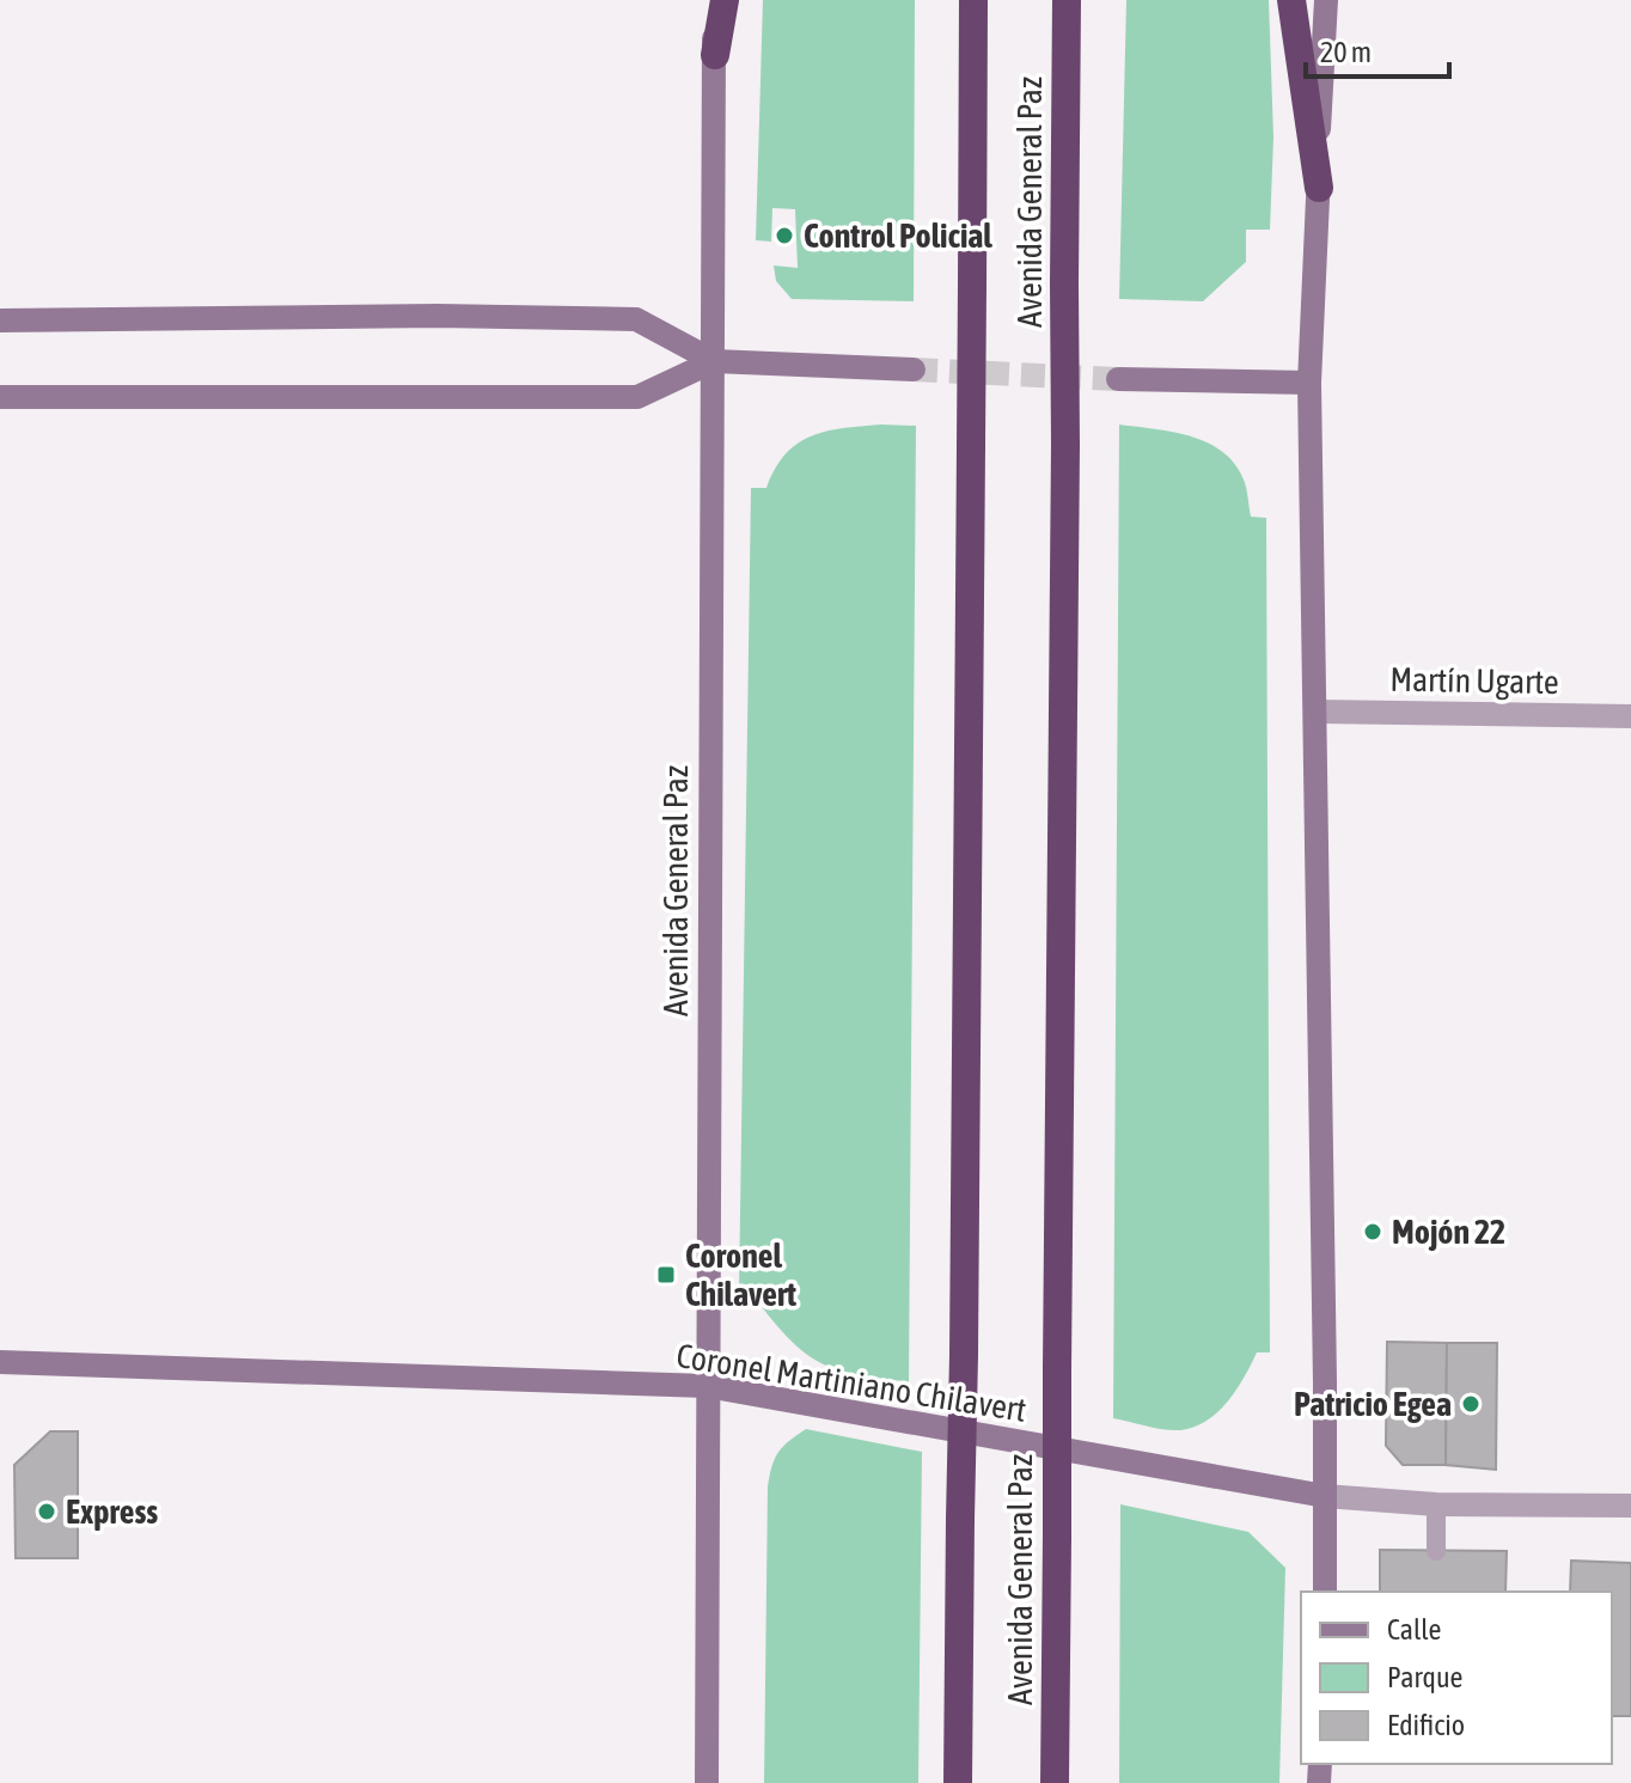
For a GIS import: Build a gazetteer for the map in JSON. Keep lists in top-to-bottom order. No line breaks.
{"streets":{"highway":["Avenida General Paz"],"street":["Martín Ugarte","Coronel Martiniano Chilavert"]},"crossings":[["Avenida General Paz","Coronel Martiniano Chilavert"]],"places":{"other":["Control Policial","Mojón 22","Patricio Egea","Express"],"transit":["Coronel Chilavert"]},"legend":["Calle","Parque","Edificio"],"scale_bar":"20 m"}
